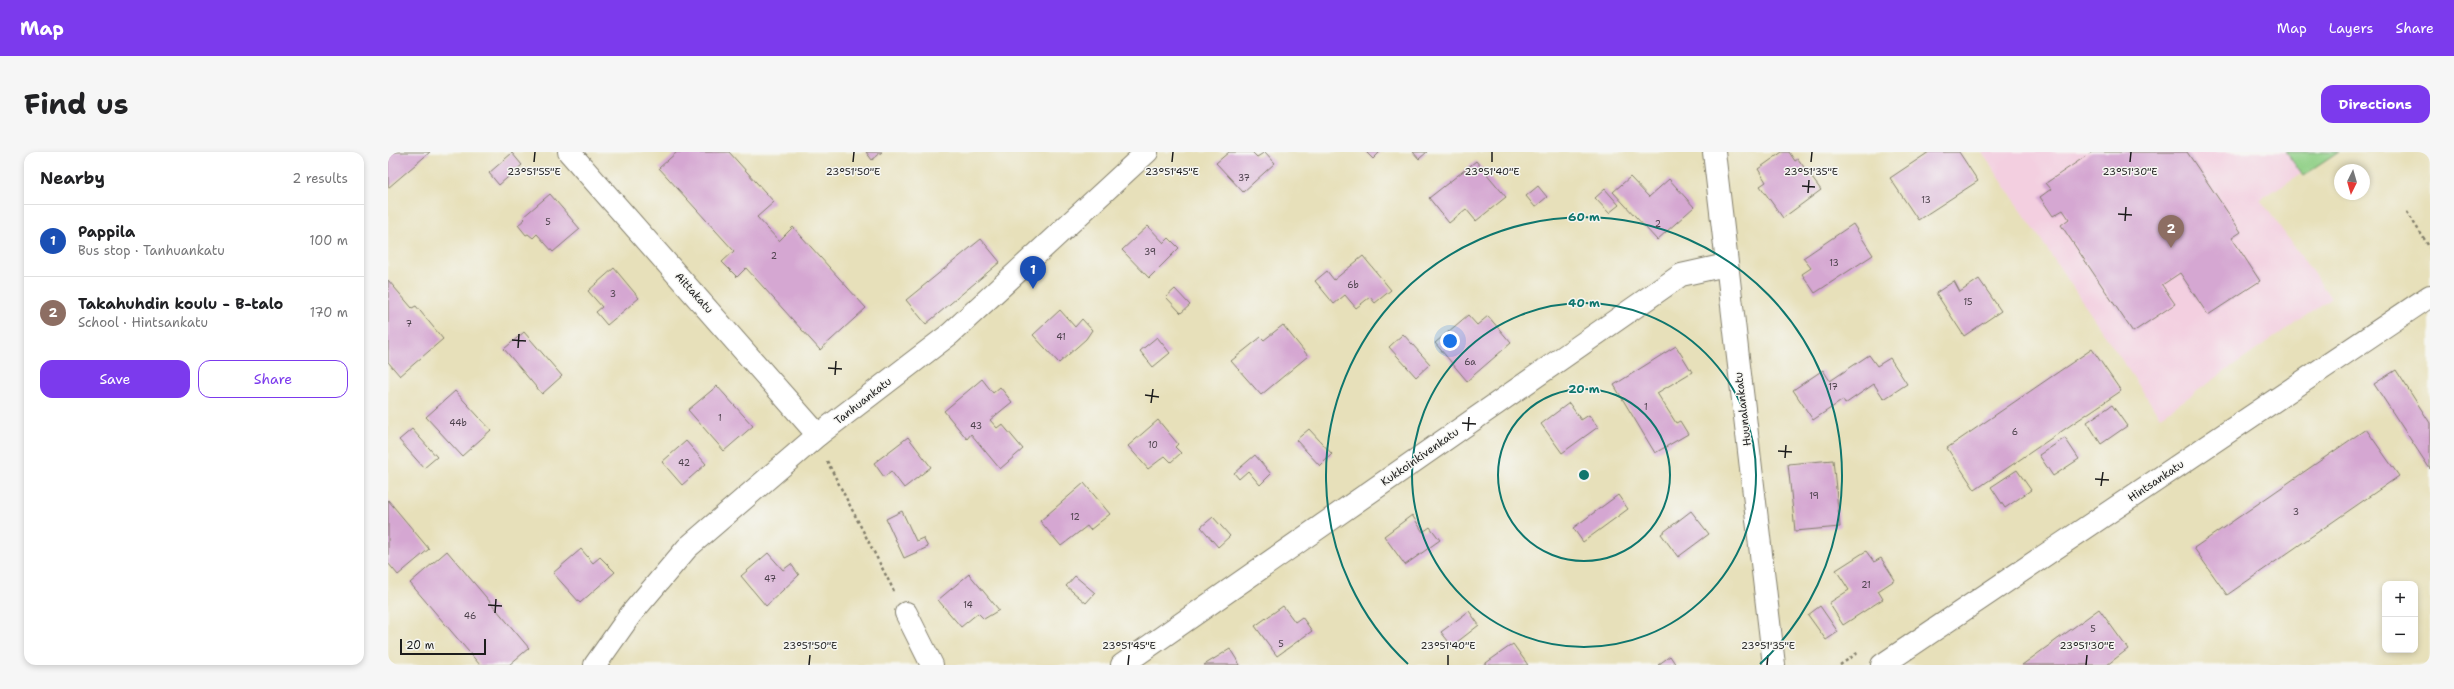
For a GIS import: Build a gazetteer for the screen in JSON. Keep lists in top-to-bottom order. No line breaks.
{"streets":{"street":["Aittakatu","Tanhuankatu","Huunalankatu","Kukkoinkivenkatu","Hintsankatu"]},"crossings":[["Aittakatu","Tanhuankatu"],["Huunalankatu","Kukkoinkivenkatu"]],"house_numbers":["37","13","5","2","39","2","13","6b","3","15","7","41","6a","17","1","1","44b","43","6","10","42","19","3","12","47","21","14","46","5","5"],"scale_bar":"20 m","north":"bottom","page":{"header":"Map","nav":["Map","Layers","Share"],"title":"Find us","buttons":["Directions",["Save","Share"]],"heading":["Nearby","2 results"],"list":[{"mark":"1","name":"Pappila","note":"Bus stop · Tanhuankatu","value":"100 m"},{"mark":"2","name":"Takahuhdin koulu - B-talo","note":"School · Hintsankatu","value":"170 m"}],"pins":["2","1"],"map_buttons":["+","−"],"scale":"20 m"},"coordinates":["23°51'55\"E","23°51'50\"E","23°51'45\"E","23°51'40\"E","23°51'35\"E","23°51'30\"E"],"rings":["60 m","40 m","20 m"]}
